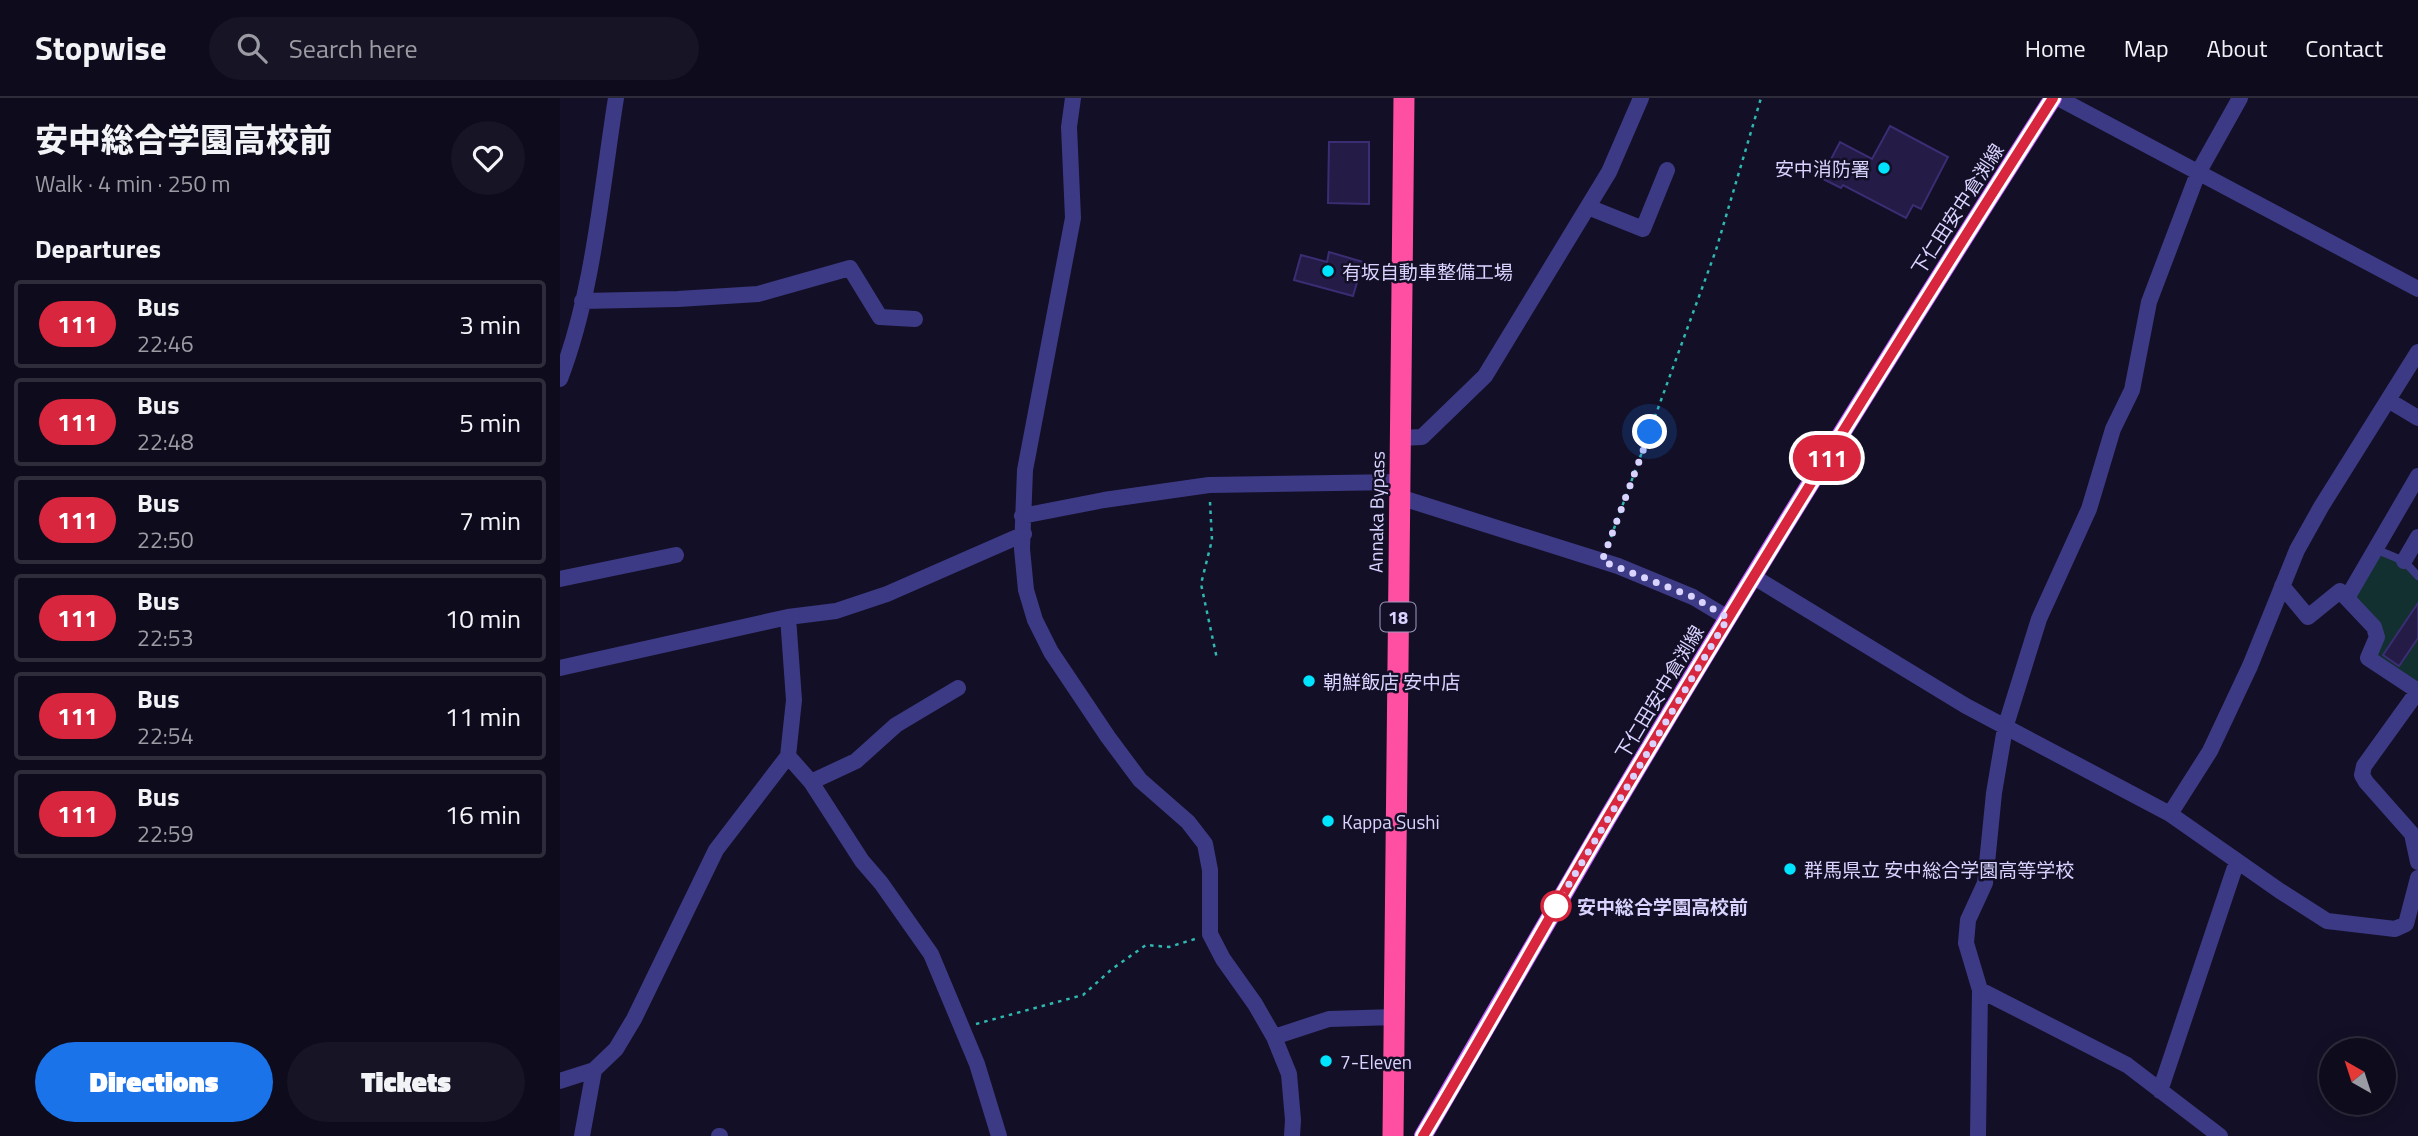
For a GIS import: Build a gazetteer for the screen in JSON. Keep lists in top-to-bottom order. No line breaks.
{"streets":{"highway":["Annaka Bypass","18"],"main road":["下仁田安中倉渕線"]},"places":["安中消防署","有坂自動車整備工場","朝鮮飯店 安中店","Kappa Sushi","群馬県立 安中総合学園高等学校","安中総合学園高校前","7-Eleven"],"lines":["bus line 111"],"north":"top left","page":{"header":"Stopwise","search":"Search here","nav":["Home","Map","About","Contact"],"heading":[["安中総合学園高校前","Walk · 4 min · 250 m"],"Departures"],"on_map":"111","list":[{"mark":"111","name":"Bus","note":"22:46","value":"3 min"},{"mark":"111","name":"Bus","note":"22:48","value":"5 min"},{"mark":"111","name":"Bus","note":"22:50","value":"7 min"},{"mark":"111","name":"Bus","note":"22:53","value":"10 min"},{"mark":"111","name":"Bus","note":"22:54","value":"11 min"},{"mark":"111","name":"Bus","note":"22:59","value":"16 min"}],"buttons":["Directions","Tickets"]}}
